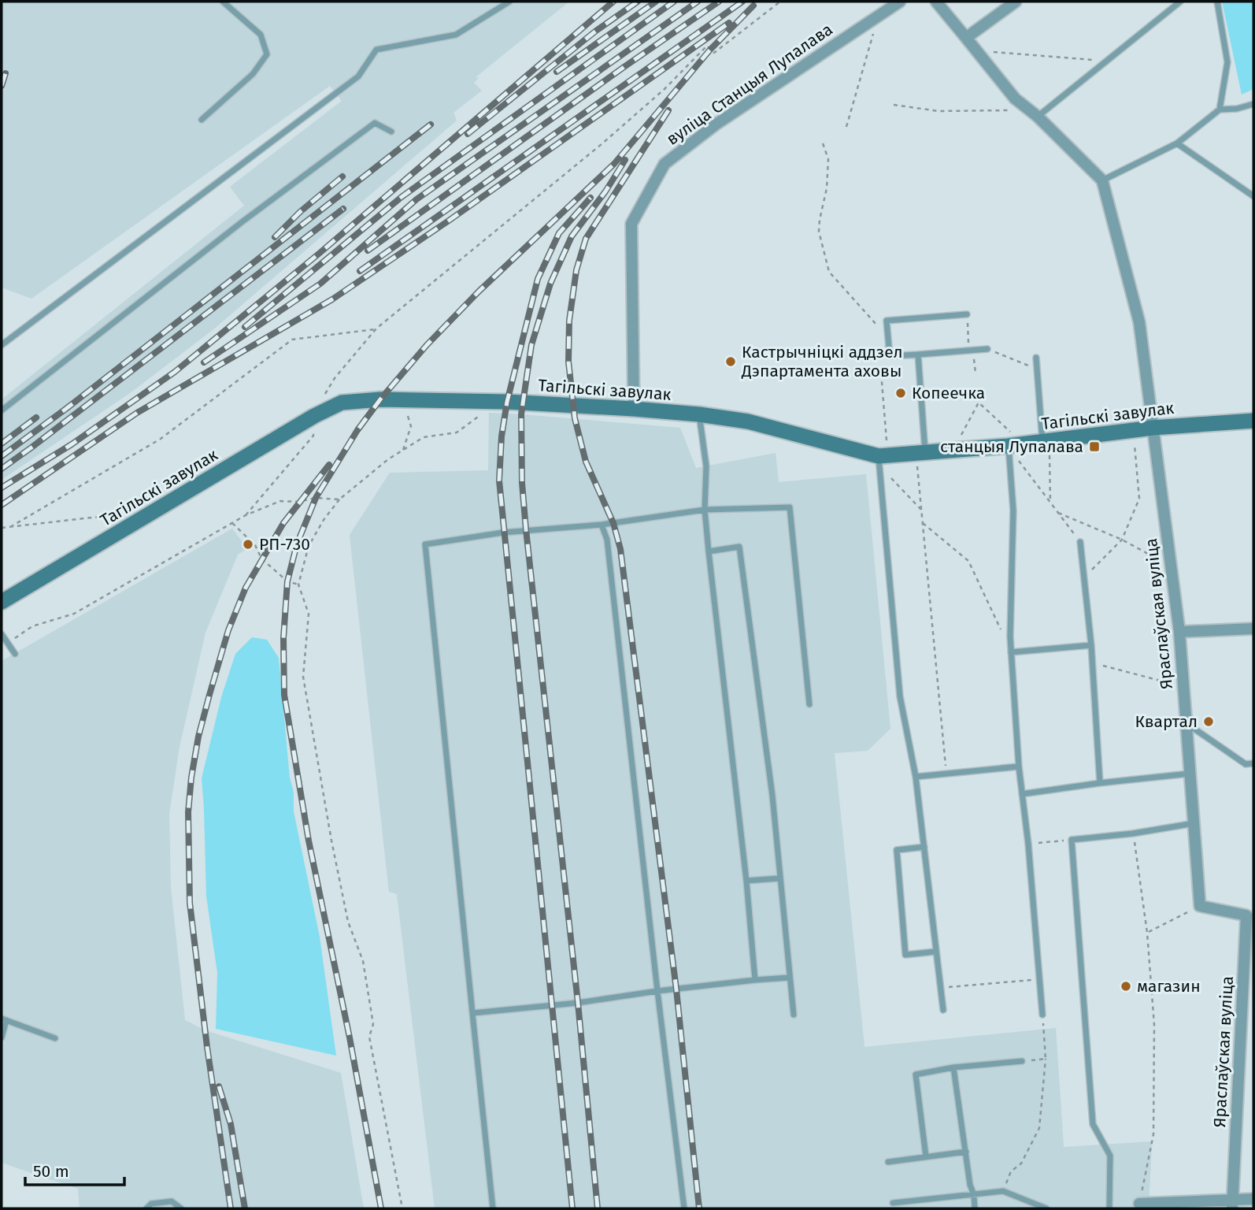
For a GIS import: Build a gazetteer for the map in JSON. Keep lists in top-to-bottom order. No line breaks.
{"streets":{"main road":["Тагільскі завулак"],"street":["вуліца Станцыя Лупалава","Яраслаўская вуліца"]},"crossings":[["вуліца Станцыя Лупалава","Тагільскі завулак"],["Тагільскі завулак","Яраслаўская вуліца"]],"places":{"other":["Кастрычніцкі аддзел Дэпартамента аховы","Копеечка","РП-730","Квартал","магазин"],"transit":["станцыя Лупалава"]},"scale_bar":"50 m"}
